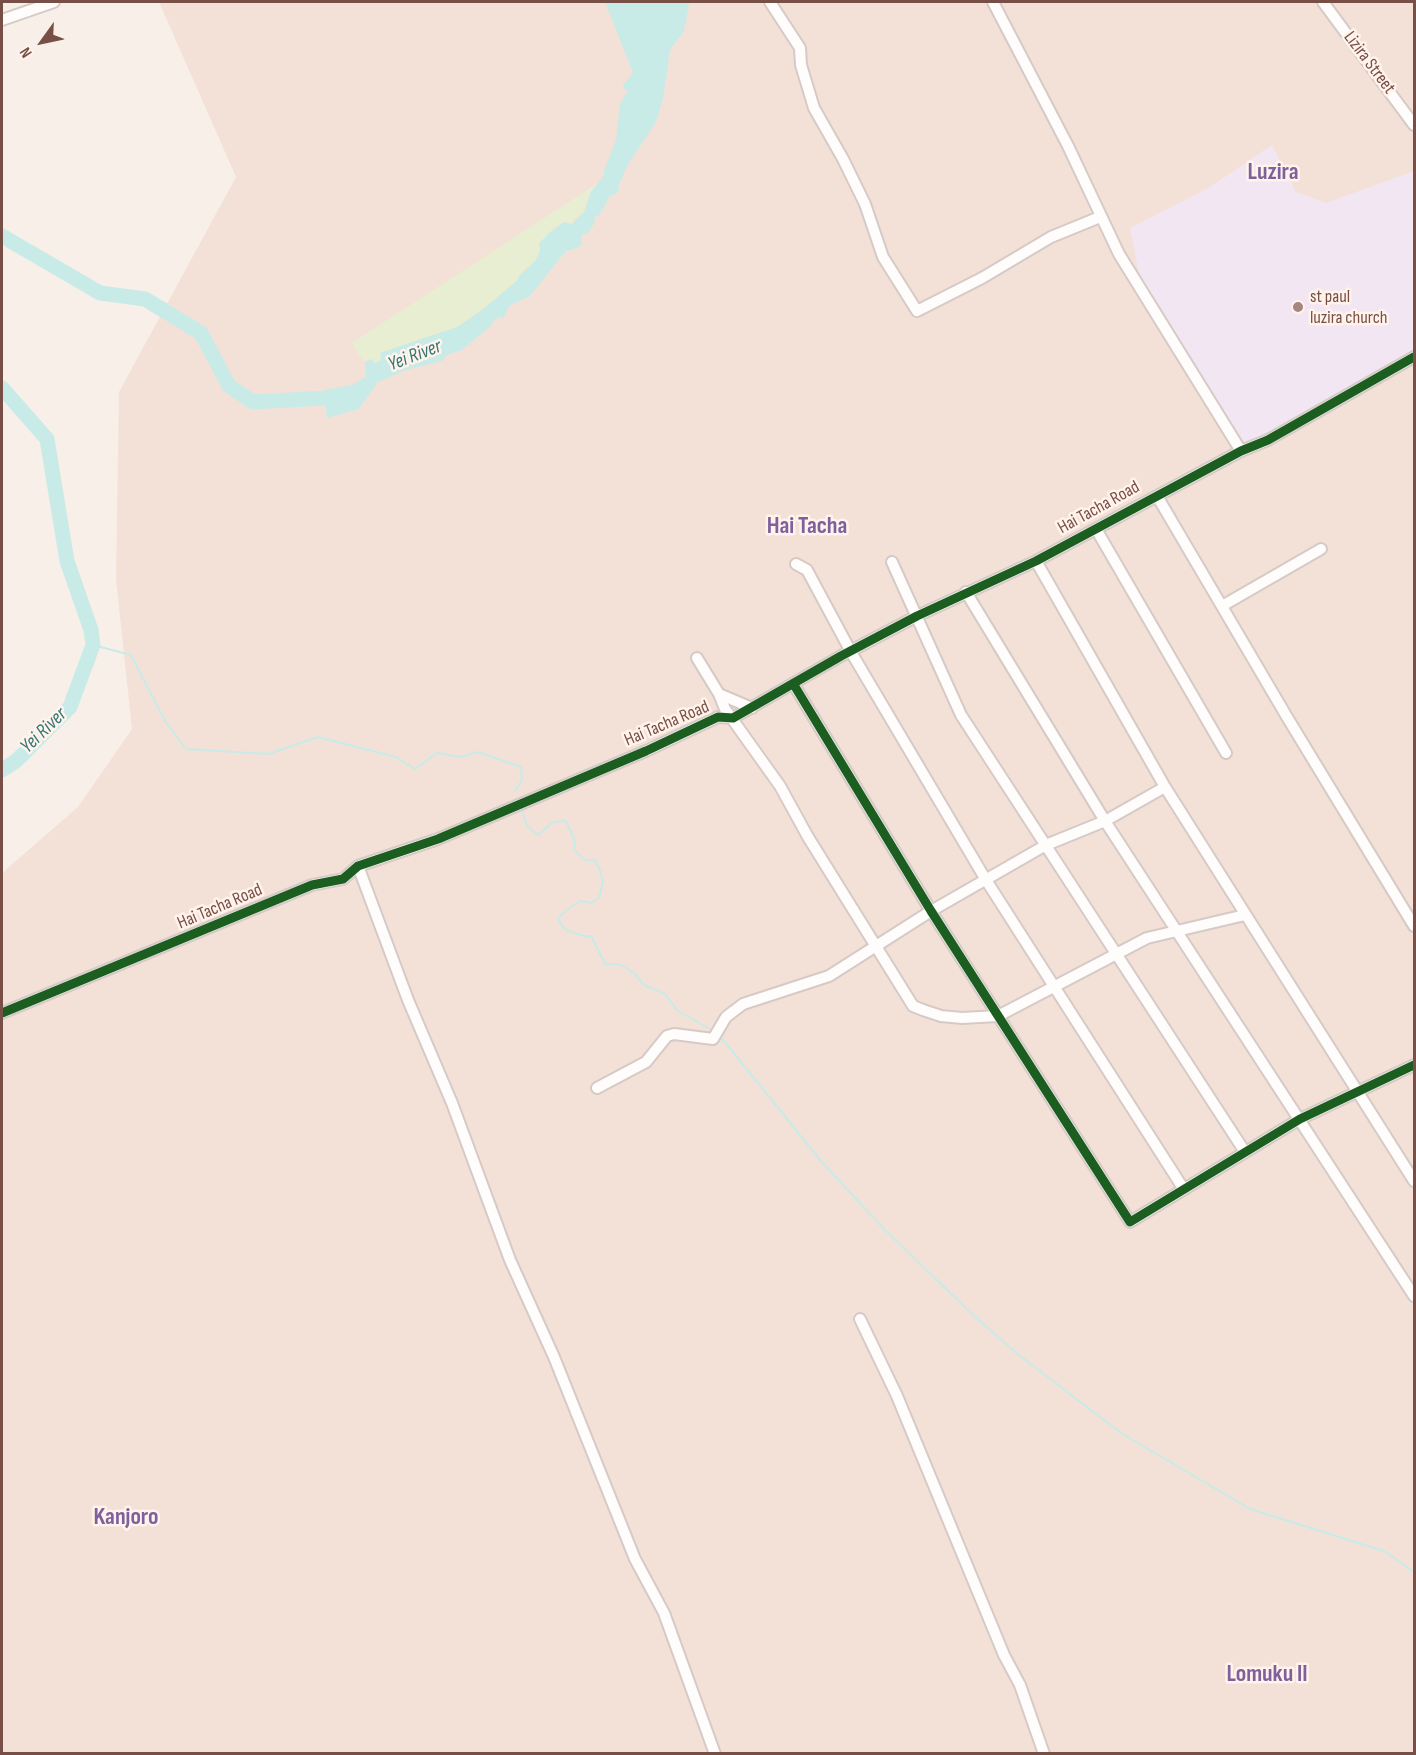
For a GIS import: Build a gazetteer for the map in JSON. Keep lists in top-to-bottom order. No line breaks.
{"streets":{"street":["Lizira Street","Hai Tacha Road"]},"districts":["Luzira","Hai Tacha","Kanjoro","Lomuku II"],"water":["Yei River"],"places":["st paul luzira church"],"north":"bottom left"}
